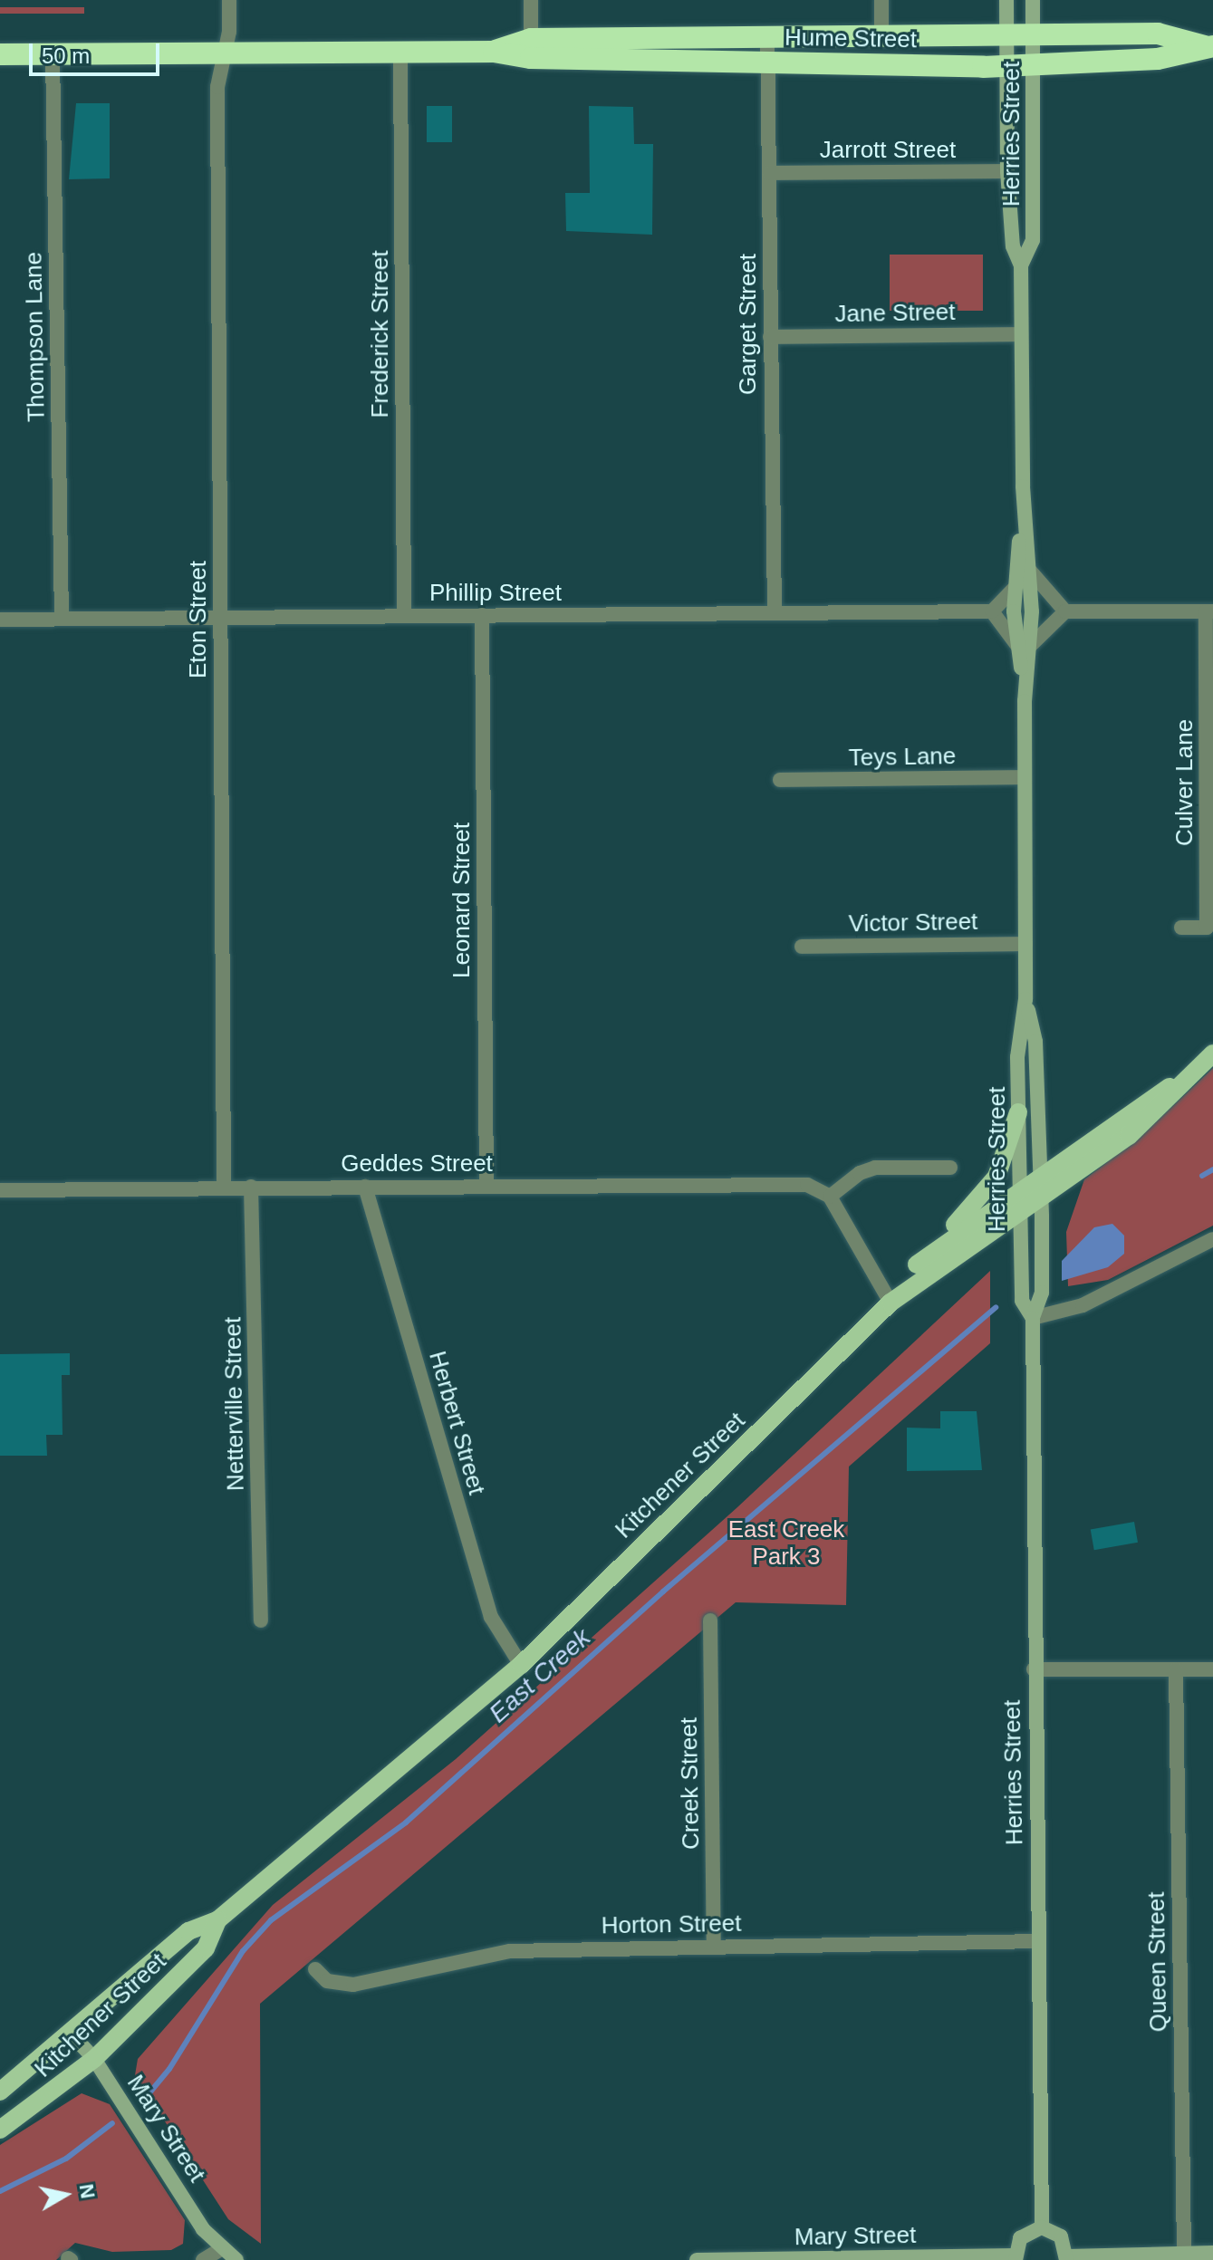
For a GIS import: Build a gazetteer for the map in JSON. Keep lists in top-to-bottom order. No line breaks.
{"streets":{"highway":["Hume Street"],"main road":["Herries Street","Kitchener Street","Mary Street"],"street":["Jarrott Street","Jane Street","Garget Street","Frederick Street","Thompson Lane","Phillip Street","Eton Street","Teys Lane","Culver Lane","Leonard Street","Victor Street","Geddes Street","Netterville Street","Herbert Street","Creek Street","Horton Street","Queen Street"]},"crossings":[["Hume Street","Herries Street"],["Hume Street","Garget Street"],["Hume Street","Frederick Street"],["Hume Street","Thompson Lane"],["Hume Street","Eton Street"],["Herries Street","Jarrott Street"],["Herries Street","Jane Street"],["Herries Street","Teys Lane"],["Herries Street","Victor Street"],["Herries Street","Kitchener Street"],["Herries Street","Horton Street"],["Jarrott Street","Garget Street"],["Jane Street","Garget Street"],["Garget Street","Phillip Street"],["Frederick Street","Phillip Street"],["Thompson Lane","Phillip Street"],["Phillip Street","Eton Street"],["Phillip Street","Leonard Street"],["Eton Street","Geddes Street"],["Leonard Street","Geddes Street"],["Geddes Street","Netterville Street"],["Geddes Street","Herbert Street"],["Herbert Street","Kitchener Street"],["Kitchener Street","Mary Street"],["Creek Street","Horton Street"]],"water":["East Creek"],"parks":["East Creek Park 3"],"scale_bar":"50 m","north":"right"}
